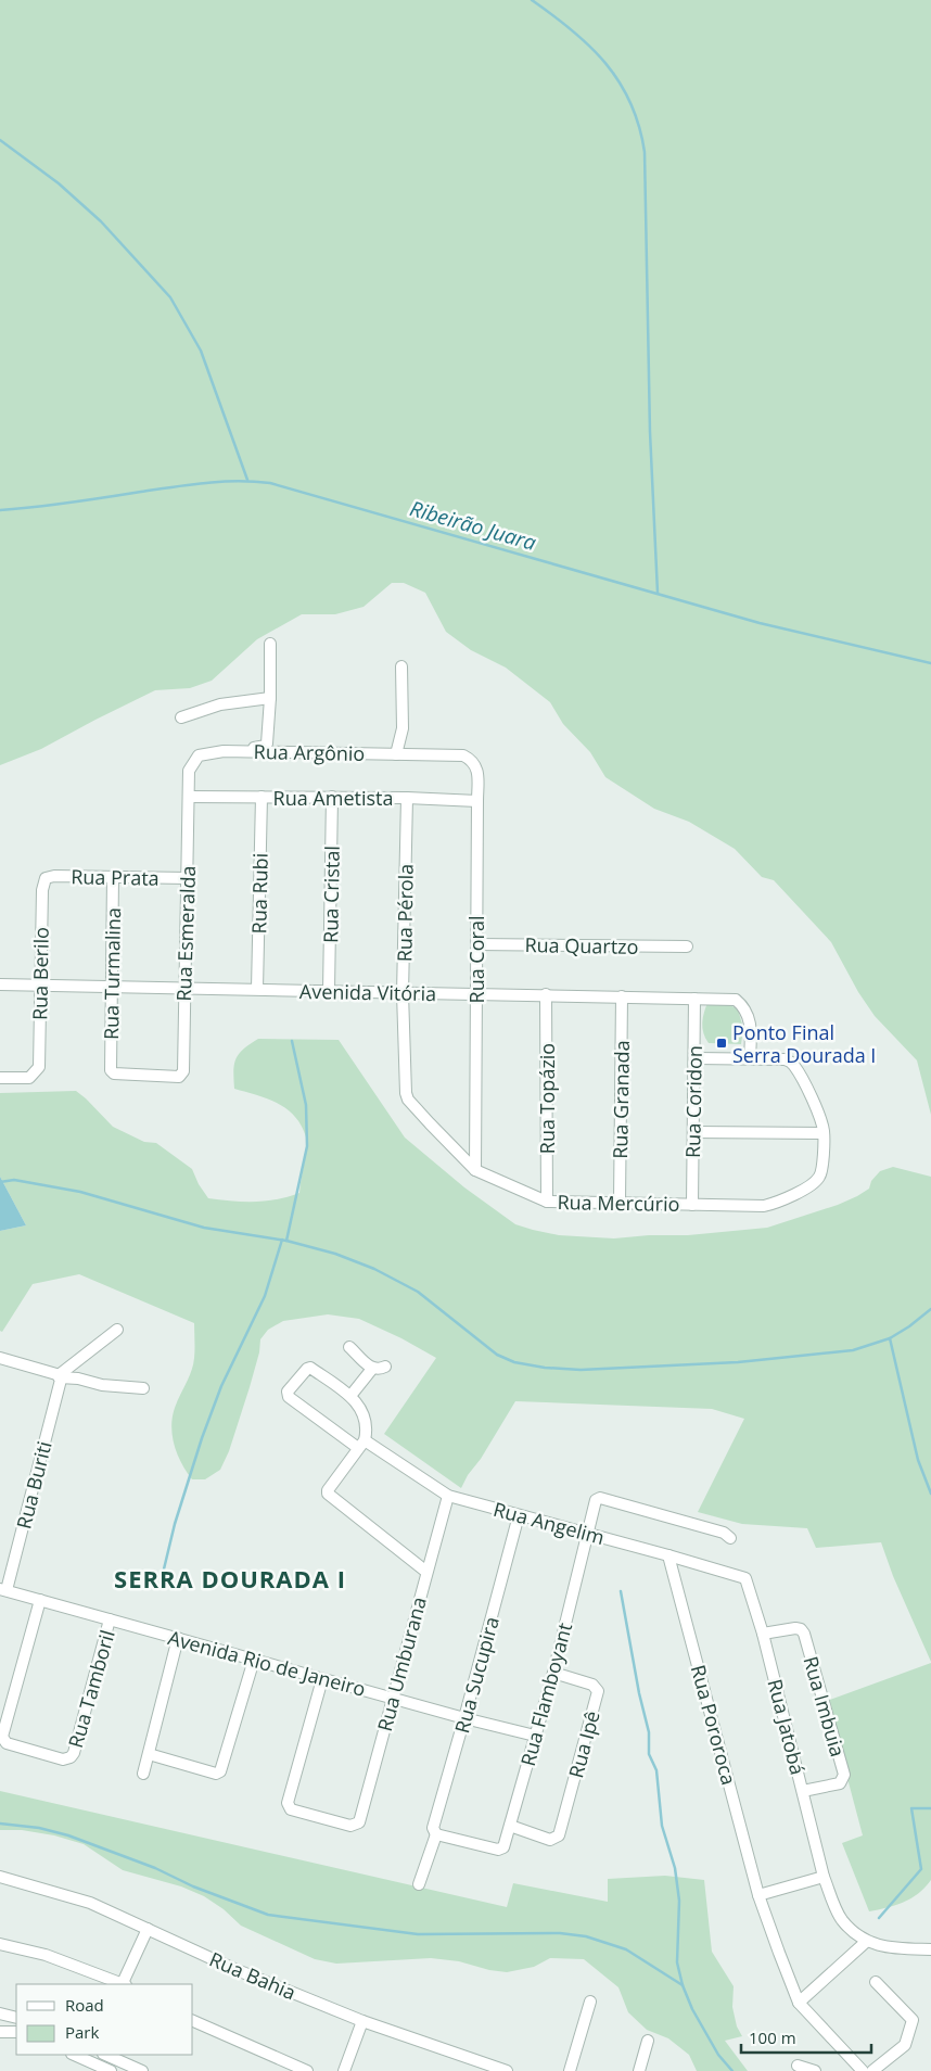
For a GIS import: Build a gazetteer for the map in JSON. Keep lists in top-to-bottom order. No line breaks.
{"streets":{"street":["Rua Argônio","Rua Ametista","Rua Prata","Rua Rubi","Rua Cristal","Rua Pérola","Rua Esmeralda","Rua Quartzo","Rua Coral","Rua Berilo","Rua Turmalina","Avenida Vitória","Rua Topázio","Rua Granada","Rua Coridon","Rua Mercúrio","Rua Buriti","Rua Angelim","Avenida Rio de Janeiro","Rua Umburana","Rua Sucupira","Rua Tamboril","Rua Flamboyant","Rua Imbuia","Rua Pororoca","Rua Jatobá","Rua Ipê","Rua Bahia"]},"crossings":[["Rua Argônio","Rua Ametista"],["Rua Argônio","Rua Esmeralda"],["Rua Argônio","Rua Coral"],["Rua Ametista","Rua Rubi"],["Rua Ametista","Rua Cristal"],["Rua Ametista","Rua Pérola"],["Rua Ametista","Rua Esmeralda"],["Rua Ametista","Rua Coral"],["Rua Prata","Rua Esmeralda"],["Rua Prata","Rua Berilo"],["Rua Prata","Rua Turmalina"],["Rua Rubi","Avenida Vitória"],["Rua Cristal","Avenida Vitória"],["Rua Pérola","Avenida Vitória"],["Rua Pérola","Rua Mercúrio"],["Rua Esmeralda","Rua Turmalina"],["Rua Esmeralda","Avenida Vitória"],["Rua Quartzo","Rua Coral"],["Rua Coral","Avenida Vitória"],["Rua Coral","Rua Mercúrio"],["Rua Berilo","Avenida Vitória"],["Rua Turmalina","Avenida Vitória"],["Avenida Vitória","Rua Topázio"],["Avenida Vitória","Rua Granada"],["Avenida Vitória","Rua Coridon"],["Rua Topázio","Rua Mercúrio"],["Rua Granada","Rua Mercúrio"],["Rua Coridon","Rua Mercúrio"],["Rua Buriti","Avenida Rio de Janeiro"],["Rua Angelim","Rua Umburana"],["Rua Angelim","Rua Sucupira"],["Rua Angelim","Rua Flamboyant"],["Rua Angelim","Rua Pororoca"],["Rua Angelim","Rua Jatobá"],["Avenida Rio de Janeiro","Rua Umburana"],["Avenida Rio de Janeiro","Rua Sucupira"],["Avenida Rio de Janeiro","Rua Tamboril"],["Avenida Rio de Janeiro","Rua Flamboyant"],["Rua Sucupira","Rua Flamboyant"],["Rua Flamboyant","Rua Ipê"],["Rua Imbuia","Rua Jatobá"]],"districts":["SERRA DOURADA I"],"water":["Ribeirão Juara"],"places":{"transit":["Ponto Final Serra Dourada I"]},"legend":["Road","Park"],"scale_bar":"100 m"}
